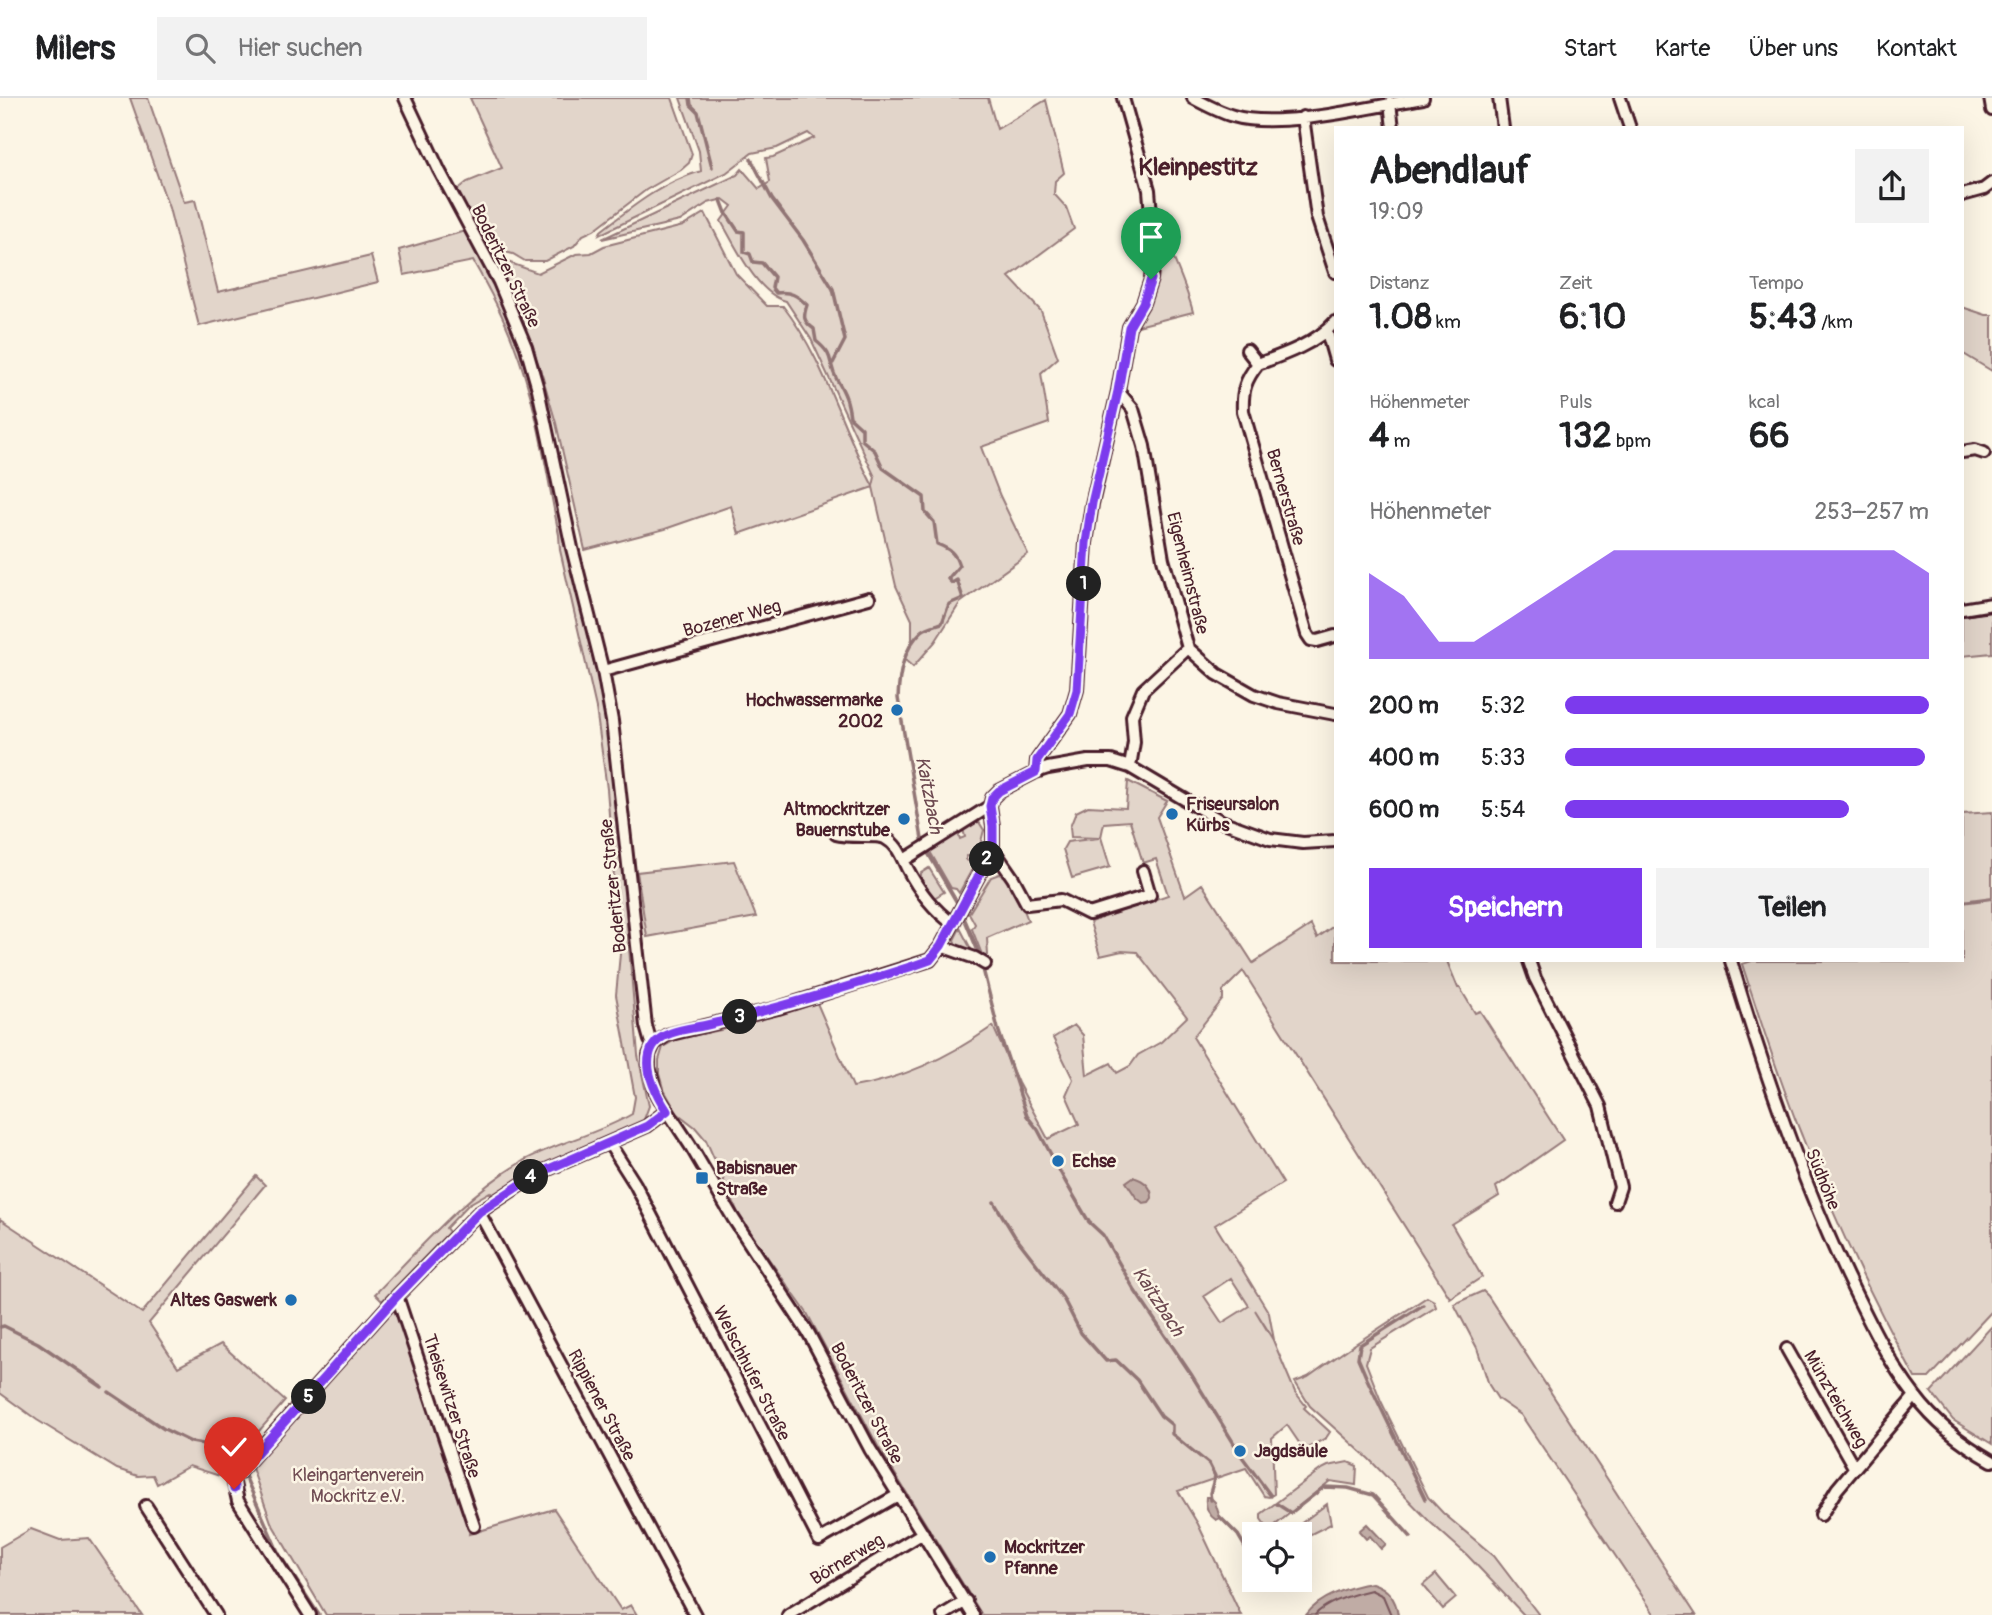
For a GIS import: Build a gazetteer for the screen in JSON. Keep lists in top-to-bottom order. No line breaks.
{"streets":{"street":["Boderitzer Straße","Bernerstraße","Eigenheimstraße","Bozener Weg","Südhöhe","Welschhufer Straße","Münzteichweg","Rippiener Straße","Theisewitzer Straße","Börnerweg"]},"crossings":[["Boderitzer Straße","Bozener Weg"],["Boderitzer Straße","Welschhufer Straße"],["Boderitzer Straße","Börnerweg"],["Südhöhe","Münzteichweg"]],"districts":["Kleinpestitz"],"water":["Kaitzbach"],"parks":["Kleingartenverein Mockritz e.V."],"places":{"other":["Hochwassermarke 2002","Friseursalon Kürbs","Altmockritzer Bauernstube","Echse","Altes Gaswerk","Jagdsäule","Mockritzer Pfanne"],"transit":["Babisnauer Straße"]},"page":{"header":"Milers","search":"Hier suchen","nav":["Start","Karte","Über uns","Kontakt"],"heading":["Abendlauf","19:09"],"stats":[["Distanz","1.08 km"],["Zeit","6:10"],["Tempo","5:43 /km"],["Höhenmeter","4 m"],["Puls","132 bpm"],["kcal","66"]],"chart":["Höhenmeter","253–257 m"],"pins":["1","2","3","4","5"],"list":[{"name":"200 m","note":"5:32"},{"name":"400 m","note":"5:33"},{"name":"600 m","note":"5:54"}],"buttons":["Speichern","Teilen"]}}
